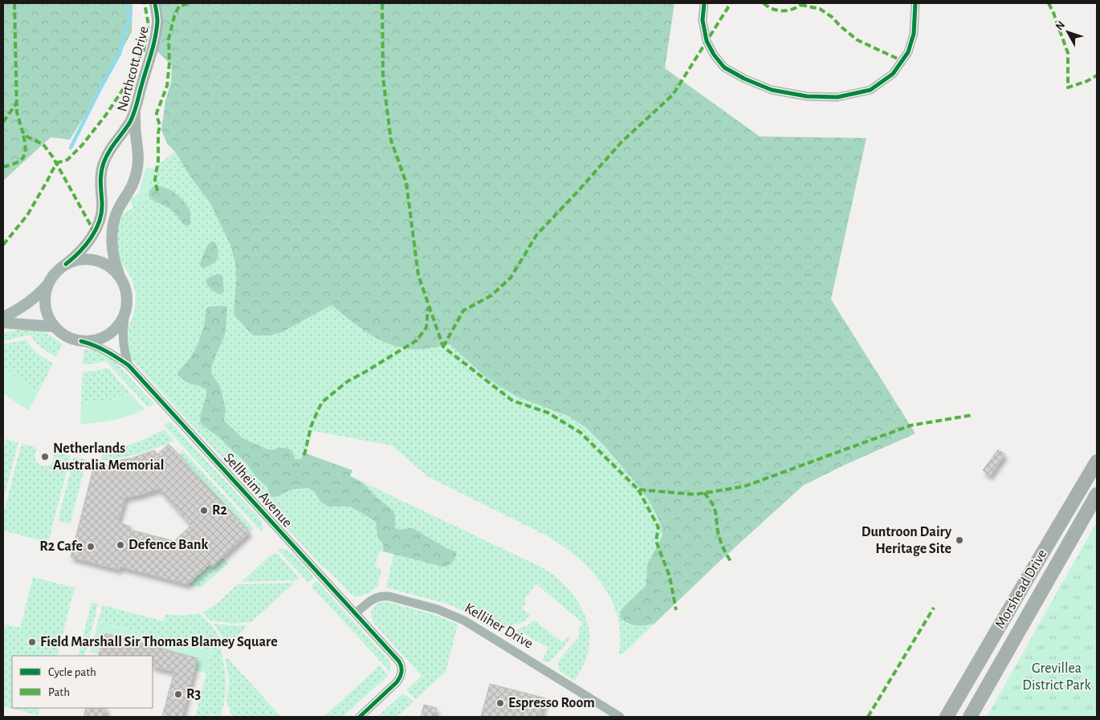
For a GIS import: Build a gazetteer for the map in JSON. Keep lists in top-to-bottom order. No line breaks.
{"streets":{"main road":["Morshead Drive"],"street":["Northcott Drive","Sellheim Avenue","Kelliher Drive"]},"crossings":[["Northcott Drive","Sellheim Avenue"],["Sellheim Avenue","Kelliher Drive"]],"parks":["Grevillea District Park"],"places":["Netherlands Australia Memorial","R2","Duntroon Dairy Heritage Site","Defence Bank","R2 Cafe","Field Marshall Sir Thomas Blamey Square","R3","Espresso Room"],"legend":["Cycle path","Path"],"north":"top left"}
